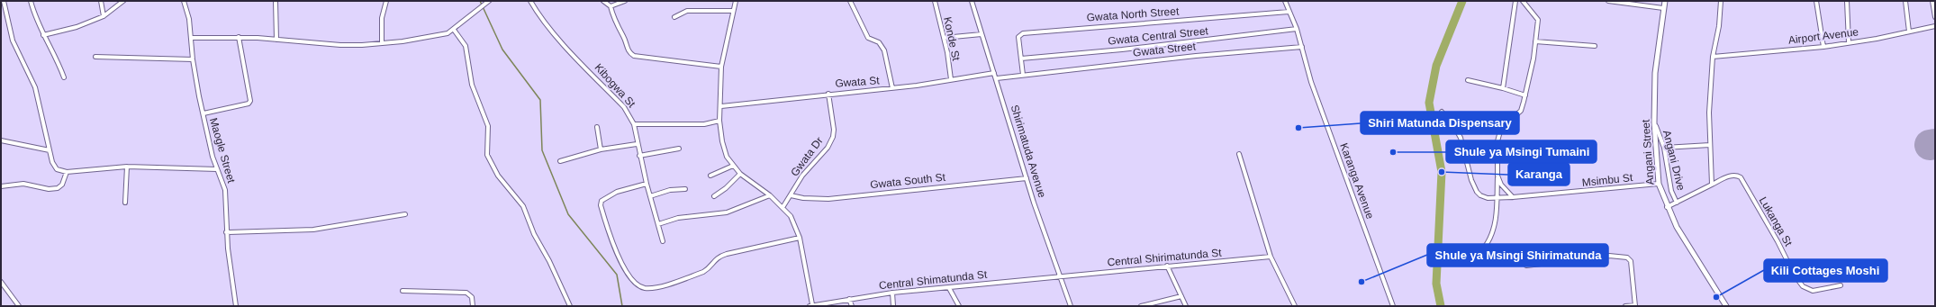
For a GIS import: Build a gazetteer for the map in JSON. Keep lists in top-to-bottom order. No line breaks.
{"streets":{"street":["Gwata North Street","Gwata Central Street","Airport Avenue","Konde St","Gwata Street","Gwata St","Kibogwa St","Maogle Street","Shirimatuda Avenue","Angani Street","Gwata Dr","Angani Drive","Msimbu St","Gwata South St","Karanga Avenue","Lukanga St","Central Shirimatunda St","Central Shimatunda St"]},"crossings":[["Gwata North Street","Gwata Central Street"],["Gwata North Street","Gwata Street"],["Gwata North Street","Karanga Avenue"],["Gwata Central Street","Karanga Avenue"],["Konde St","Gwata St"],["Gwata Street","Shirimatuda Avenue"],["Gwata Street","Karanga Avenue"],["Gwata St","Shirimatuda Avenue"],["Gwata St","Gwata Dr"],["Shirimatuda Avenue","Gwata South St"],["Shirimatuda Avenue","Central Shirimatunda St"],["Shirimatuda Avenue","Central Shimatunda St"],["Angani Street","Angani Drive"],["Angani Street","Msimbu St"],["Gwata Dr","Gwata South St"],["Central Shirimatunda St","Central Shimatunda St"]],"places":["Shiri Matunda Dispensary","Shule ya Msingi Tumaini","Karanga","Shule ya Msingi Shirimatunda","Kili Cottages Moshi"]}
